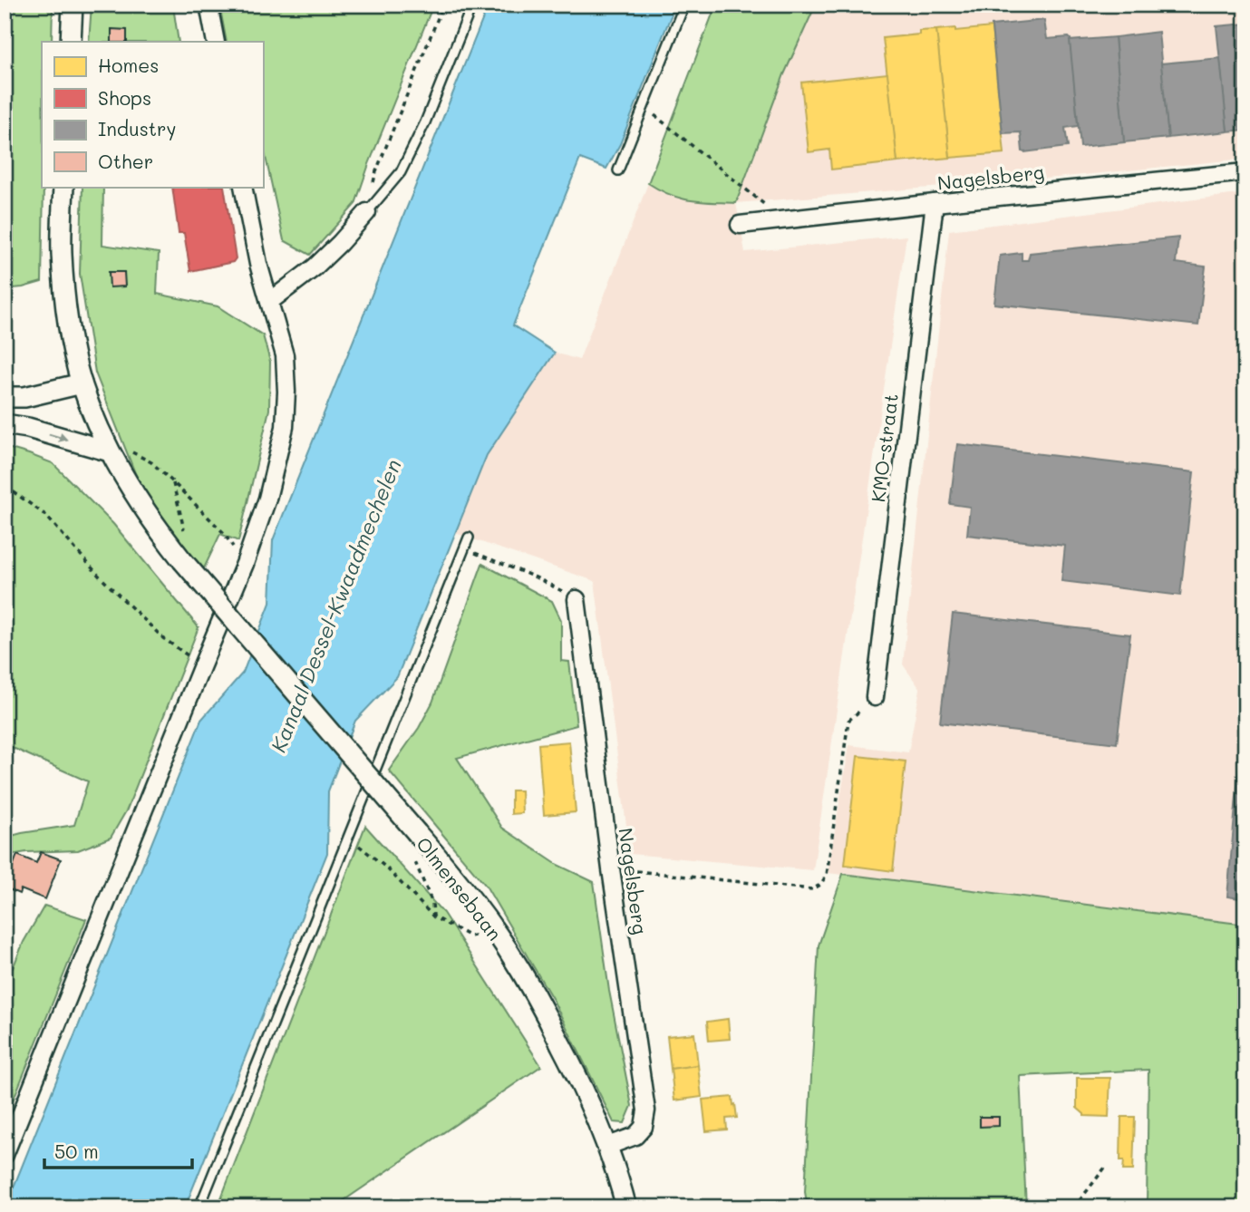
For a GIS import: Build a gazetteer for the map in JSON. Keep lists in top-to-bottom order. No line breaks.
{"streets":{"street":["Nagelsberg","KMO-straat","Olmensebaan"]},"crossings":[["Nagelsberg","KMO-straat"],["Nagelsberg","Olmensebaan"]],"water":["Kanaal Dessel-Kwaadmechelen"],"legend":["Homes","Shops","Industry","Other"],"scale_bar":"50 m"}
